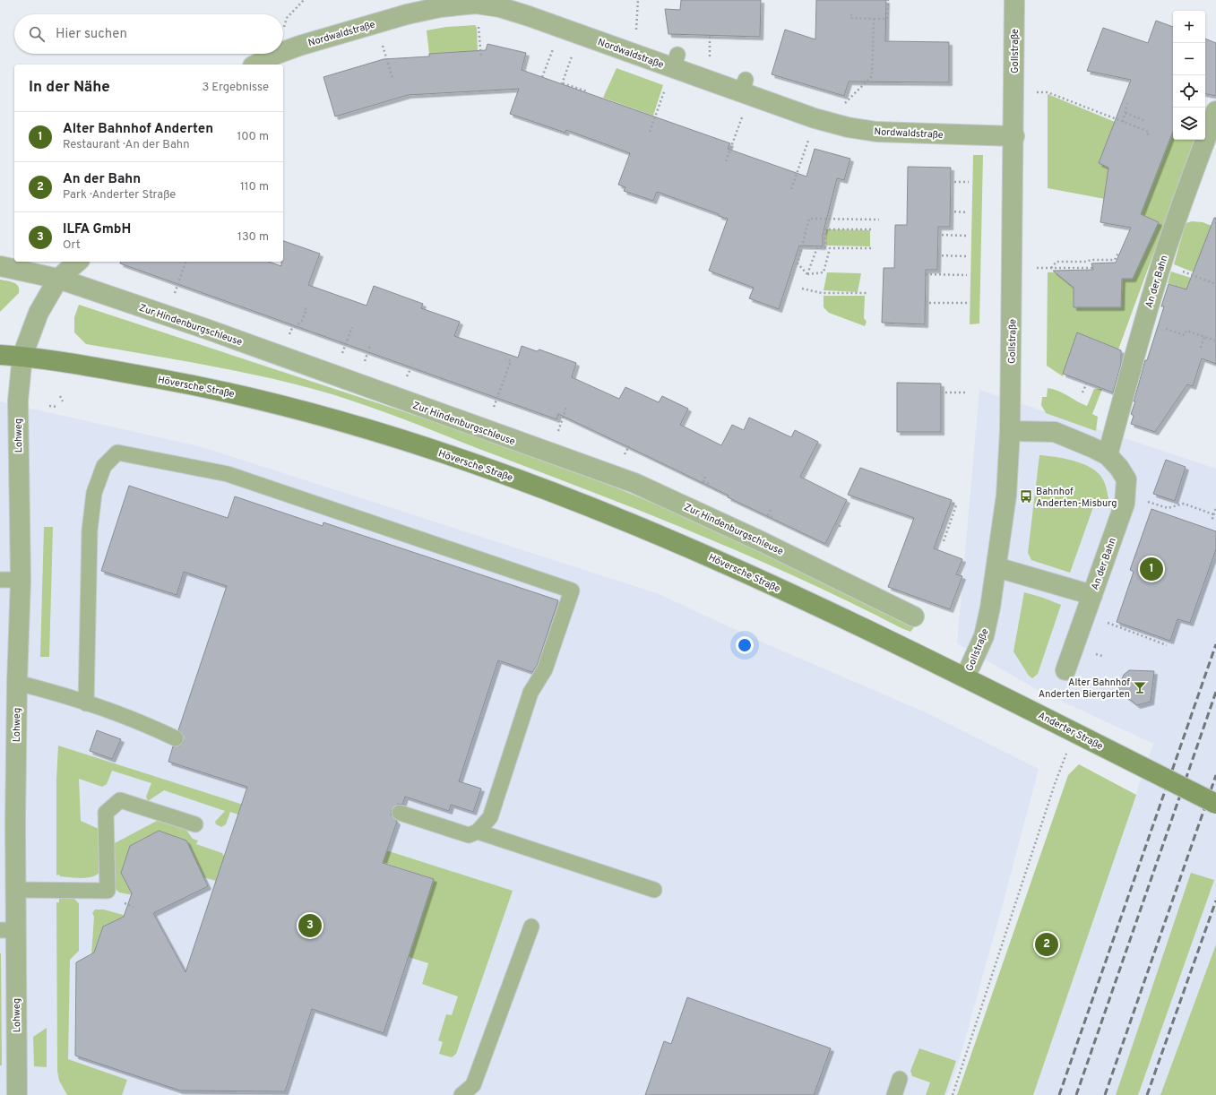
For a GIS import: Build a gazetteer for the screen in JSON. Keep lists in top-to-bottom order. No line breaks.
{"streets":{"main road":["Höversche Straße","Anderter Straße"],"street":["Nordwaldstraße","Gollstraße","An der Bahn","Zur Hindenburgschleuse","Lohweg"]},"crossings":[["Nordwaldstraße","Gollstraße"],["Gollstraße","An der Bahn"],["Gollstraße","Anderter Straße"],["Höversche Straße","Lohweg"],["Höversche Straße","Anderter Straße"]],"places":{"bus stop":["Bahnhof Anderten-Misburg"],"bar":["Alter Bahnhof Anderten Biergarten"]},"page":{"map_buttons":["+","−"],"search":"Hier suchen","heading":["In der Nähe","3 Ergebnisse"],"list":[{"mark":"1","name":"Alter Bahnhof Anderten","note":"Restaurant · An der Bahn","value":"100 m"},{"mark":"2","name":"An der Bahn","note":"Park · Anderter Straße","value":"110 m"},{"mark":"3","name":"ILFA GmbH","note":"Ort","value":"130 m"}],"pins":["1","3","2"]}}
